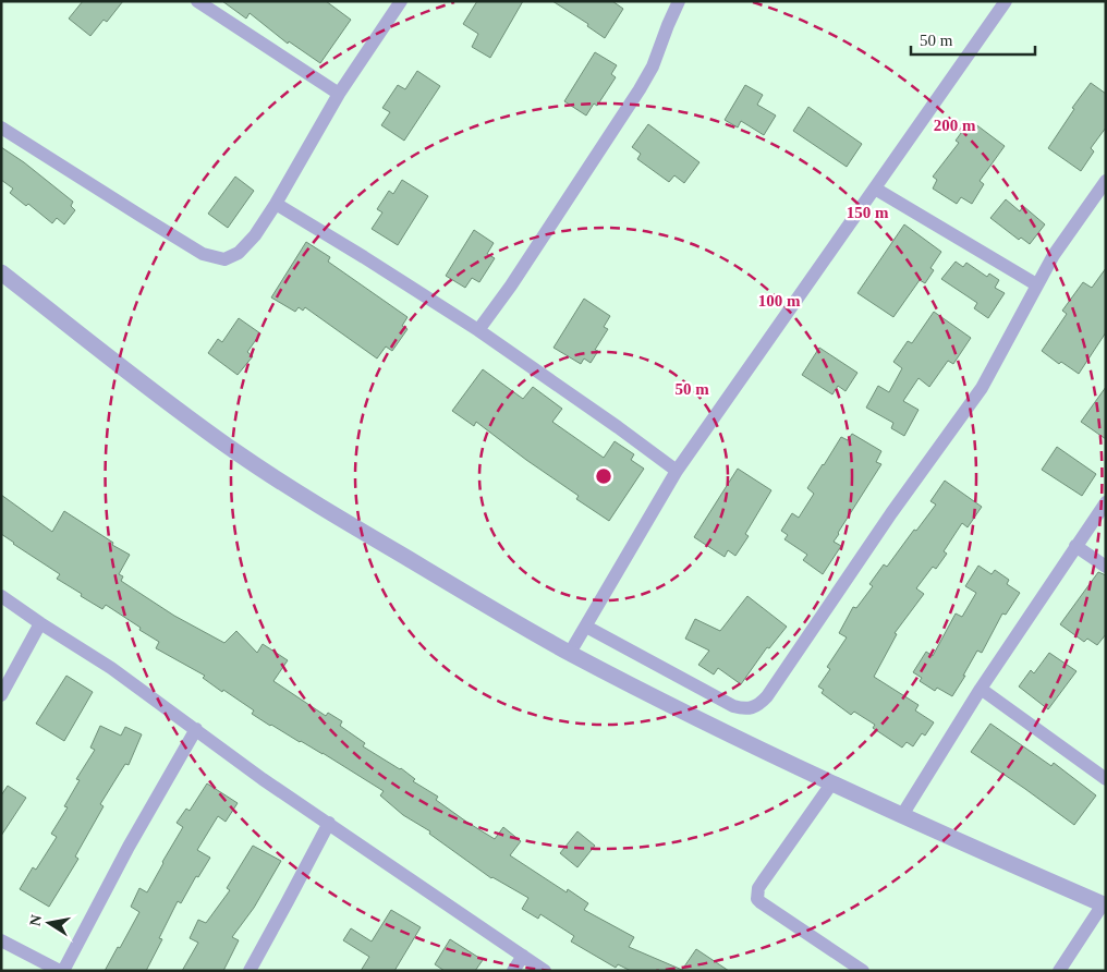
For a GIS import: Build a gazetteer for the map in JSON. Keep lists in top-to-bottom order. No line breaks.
{"scale_bar":"50 m","north":"left","rings":["200 m","150 m","100 m","50 m"]}
